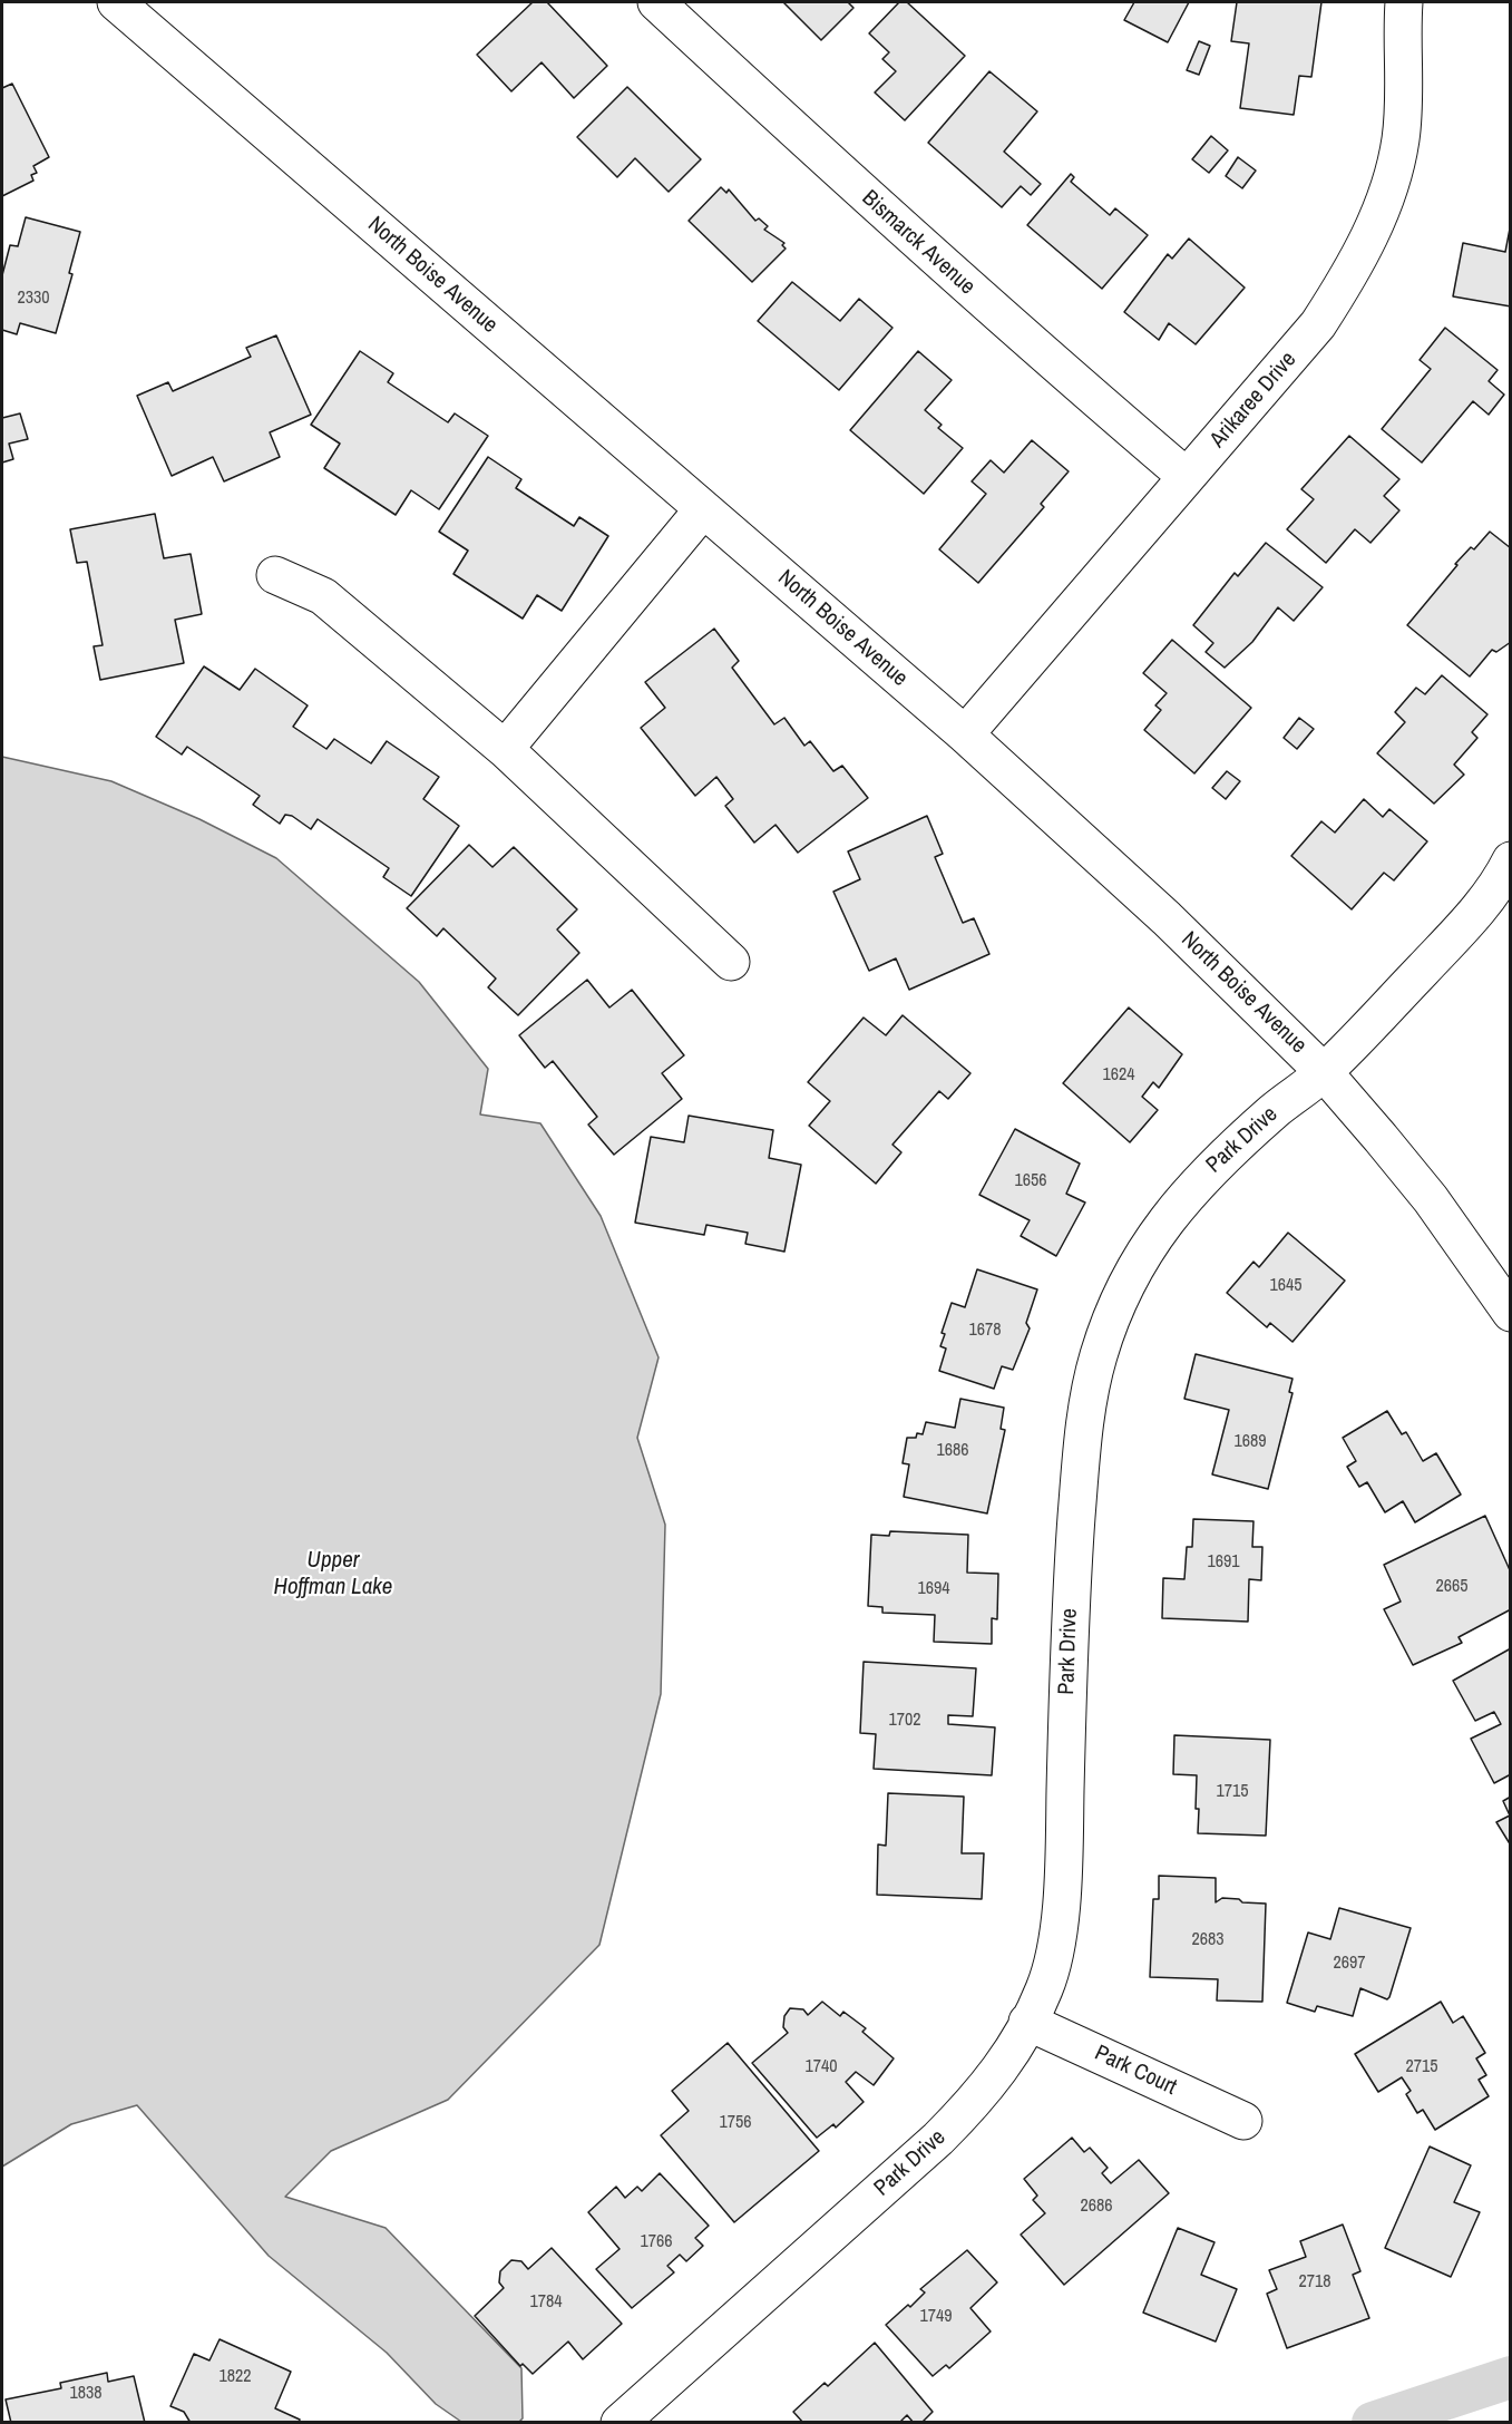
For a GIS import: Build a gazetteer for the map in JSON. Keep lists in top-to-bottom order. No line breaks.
{"streets":{"street":["Bismarck Avenue","North Boise Avenue","Arikaree Drive","Park Drive","Park Court"]},"crossings":[["Bismarck Avenue","Arikaree Drive"],["North Boise Avenue","Arikaree Drive"],["North Boise Avenue","Park Drive"],["Park Drive","Park Court"]],"water":["Upper Hoffman Lake"],"house_numbers":["2330","1624","1656","1645","1678","1689","1686","1691","2665","1694","1702","1715","2683","2697","1740","2715","1756","2686","1766","2718","1784","1749","1822","1838"]}
